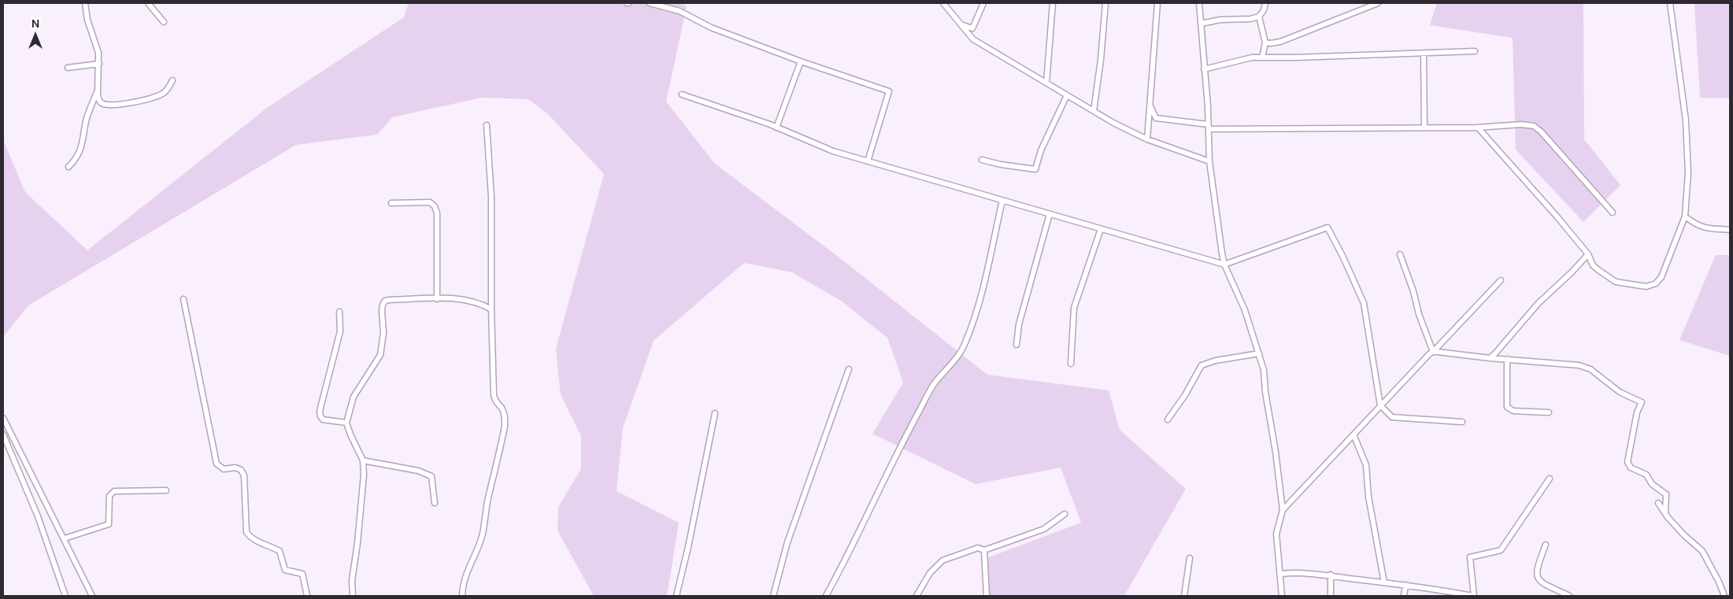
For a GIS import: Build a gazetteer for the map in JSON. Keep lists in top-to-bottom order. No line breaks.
{"north":"top"}
